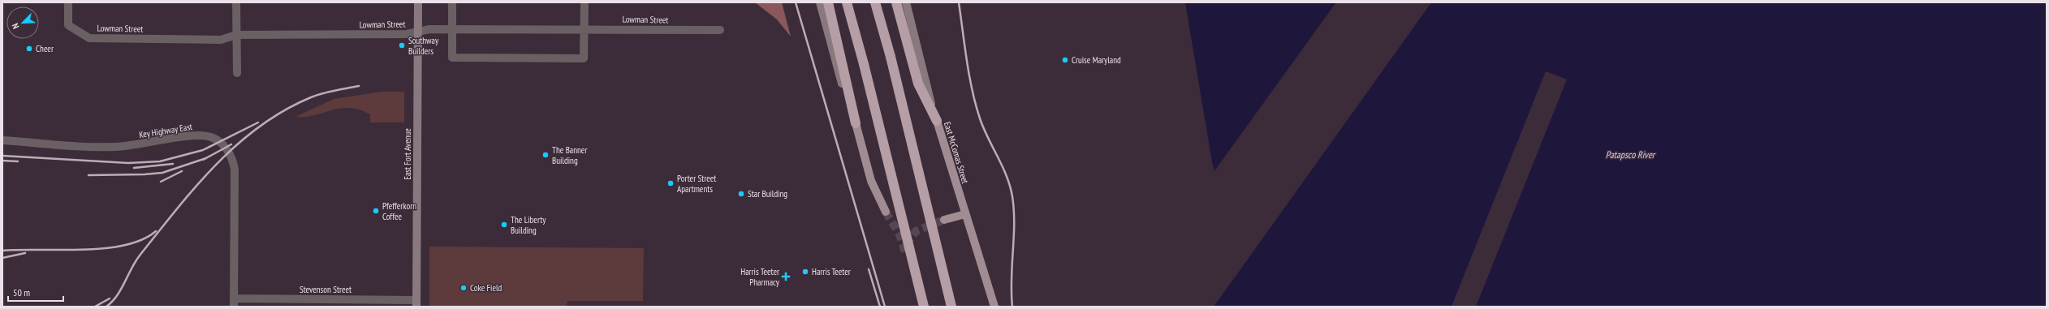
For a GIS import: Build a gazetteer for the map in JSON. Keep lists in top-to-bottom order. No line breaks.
{"streets":{"main road":["East McComas Street"],"street":["Lowman Street","Key Highway East","East Fort Avenue","Stevenson Street"]},"crossings":[["Lowman Street","East Fort Avenue"],["Key Highway East","Stevenson Street"],["East Fort Avenue","Stevenson Street"]],"water":["Patapsco River"],"places":{"other":["Southway Builders","Cheer","Cruise Maryland","The Banner Building","Porter Street Apartments","Star Building","Pfefferkorn Coffee","The Liberty Building","Harris Teeter","Coke Field"],"health":["Harris Teeter Pharmacy"]},"scale_bar":"50 m","north":"bottom left"}
